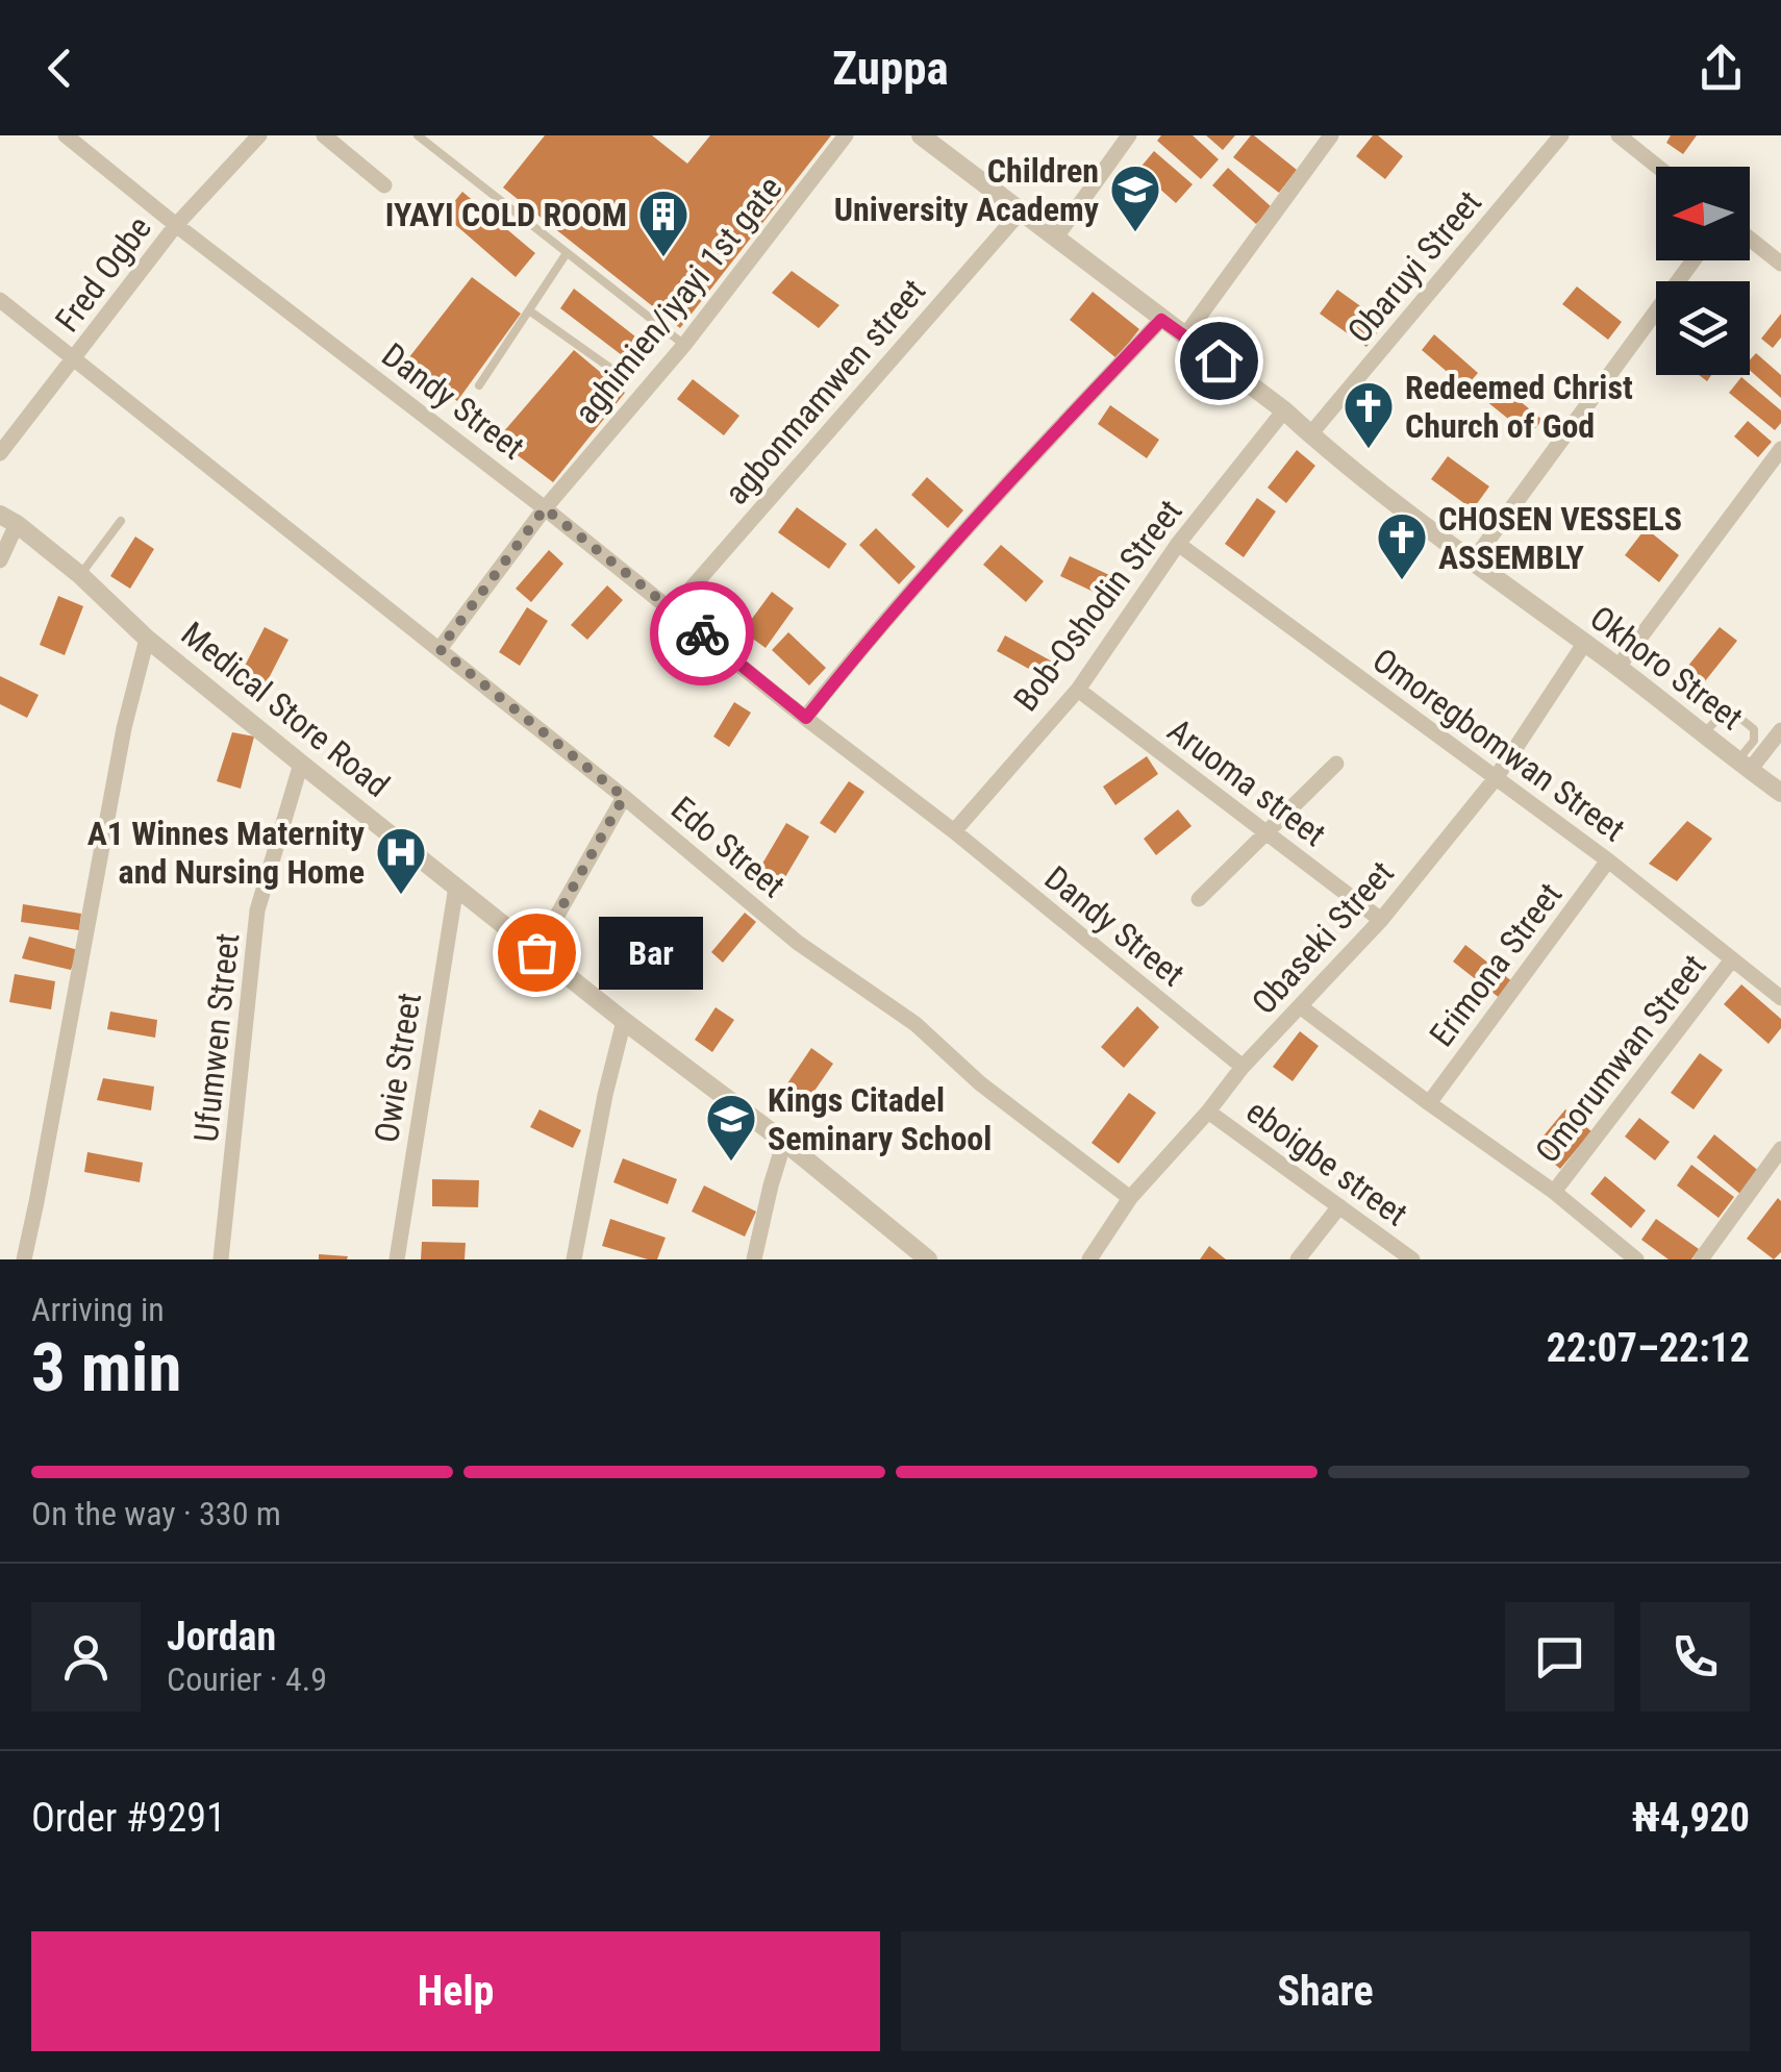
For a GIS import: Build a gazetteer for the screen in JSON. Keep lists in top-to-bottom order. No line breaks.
{"streets":{"street":["Obaruyi Street","Fred Ogbe","aghimien/iyayi 1st gate","agbonmamwen street","Dandy Street","Bob-Oshodin Street","Okhoro Street","Medical Store Road","Omoregbomwan Street","Aruoma street","Edo Street","Obaseki Street","Erimona Street","Ufumwen Street","Omorumwan Street","Owie Street","eboigbe street"]},"crossings":[["Obaruyi Street","Okhoro Street"],["Fred Ogbe","Dandy Street"],["Fred Ogbe","Edo Street"],["aghimien/iyayi 1st gate","Dandy Street"],["aghimien/iyayi 1st gate","Edo Street"],["agbonmamwen street","Dandy Street"],["agbonmamwen street","Okhoro Street"],["Dandy Street","Bob-Oshodin Street"],["Dandy Street","Obaseki Street"],["Bob-Oshodin Street","Okhoro Street"],["Bob-Oshodin Street","Omoregbomwan Street"],["Bob-Oshodin Street","Aruoma street"],["Okhoro Street","Obaseki Street"],["Medical Store Road","Ufumwen Street"],["Medical Store Road","Owie Street"],["Omoregbomwan Street","Obaseki Street"],["Omoregbomwan Street","Erimona Street"],["Omoregbomwan Street","Omorumwan Street"],["Aruoma street","Obaseki Street"],["Edo Street","Obaseki Street"],["Obaseki Street","eboigbe street"]],"places":{"school or university":["Children University Academy","Kings Citadel Seminary School"],"building":["IYAYI COLD ROOM"],"church":["Redeemed Christ Church of God","CHOSEN VESSELS ASSEMBLY"],"hospital":["A1 Winnes Maternity and Nursing Home"],"other":["Bar"]},"north":"left","page":{"header":"Zuppa","bubble":"Bar","heading":["3 min","Arriving in","22:07–22:12"],"panel":["Jordan","Courier · 4.9","Order #9291","₦4,920"],"bar":"On the way · 330 m","buttons":["Help","Share"]}}
